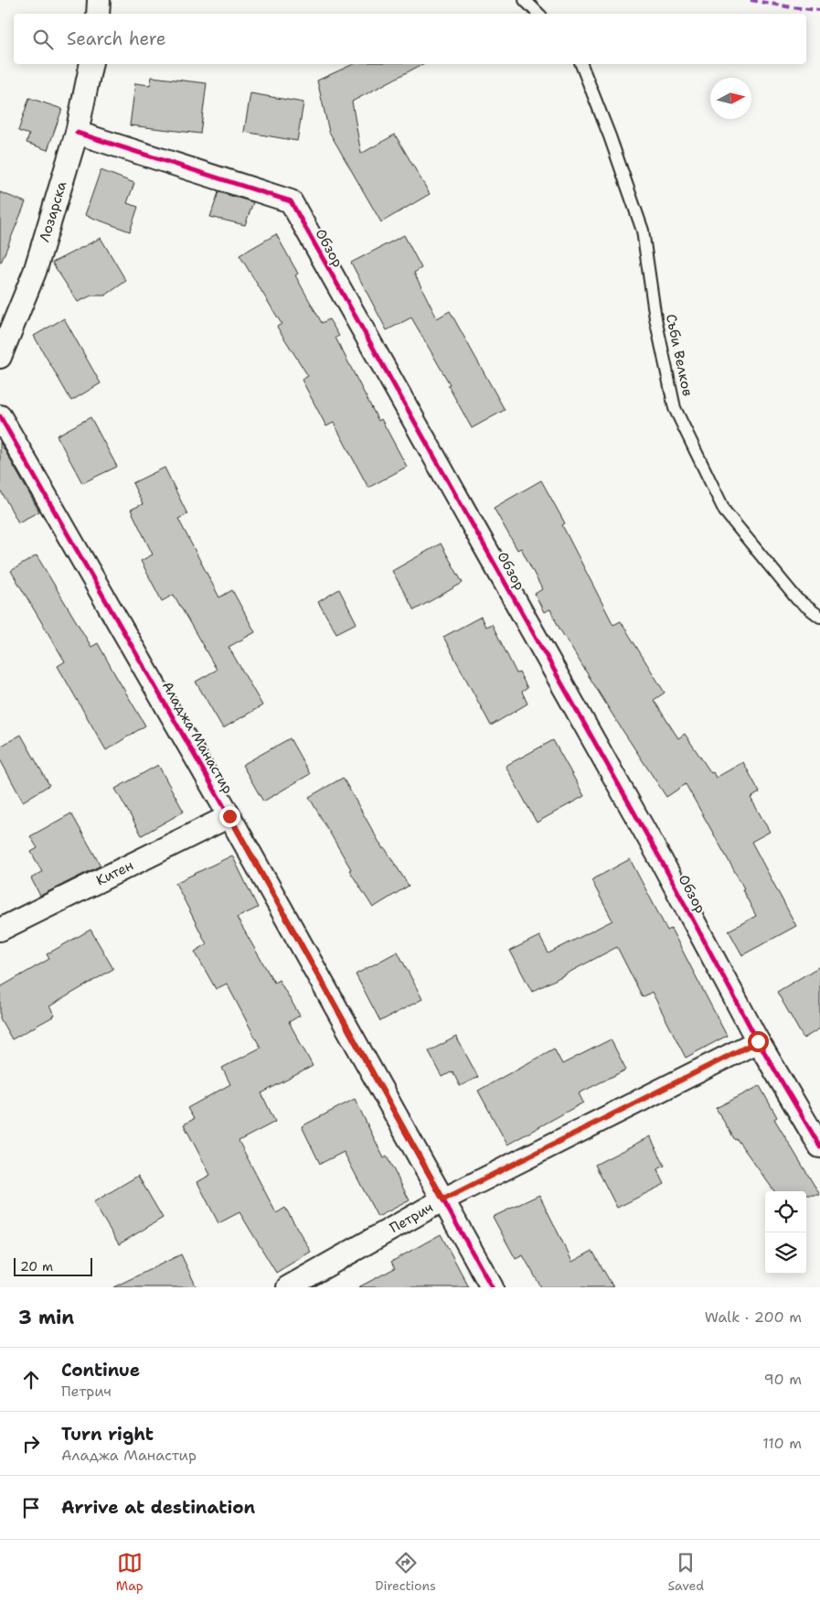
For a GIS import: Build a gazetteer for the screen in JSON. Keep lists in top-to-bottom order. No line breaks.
{"streets":{"street":["Лозарска","Обзор","Аладжа Манастир","Китен","Петрич"],"lane":["Съби Велков"]},"crossings":[["Лозарска","Обзор"],["Обзор","Петрич"],["Аладжа Манастир","Китен"],["Аладжа Манастир","Петрич"]],"scale_bar":"20 m","north":"right","page":{"search":"Search here","scale":"20 m","heading":["3 min","Walk · 200 m"],"list":[["Continue","Петрич","90 m"],["Turn right","Аладжа Манастир","110 m"],"Arrive at destination"],"nav":["Map","Directions","Saved"]}}
